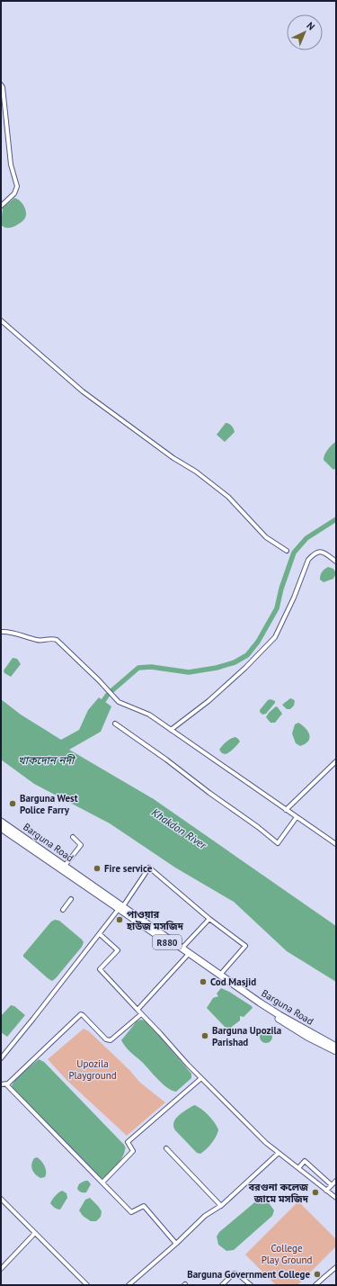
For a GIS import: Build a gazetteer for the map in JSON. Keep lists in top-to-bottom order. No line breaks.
{"streets":{"main road":["Barguna Road","R880"]},"water":["খাকদোন নদী","Khakdon River"],"parks":["Upozila Playground","College Play Ground"],"places":["Barguna West Police Farry","Fire service","পাওয়ার হাউজ মসজিদ","Cod Masjid","Barguna Upozila Parishad","বরগুনা কলেজ জামে মসজিদ","Barguna Government College"],"north":"top right"}
